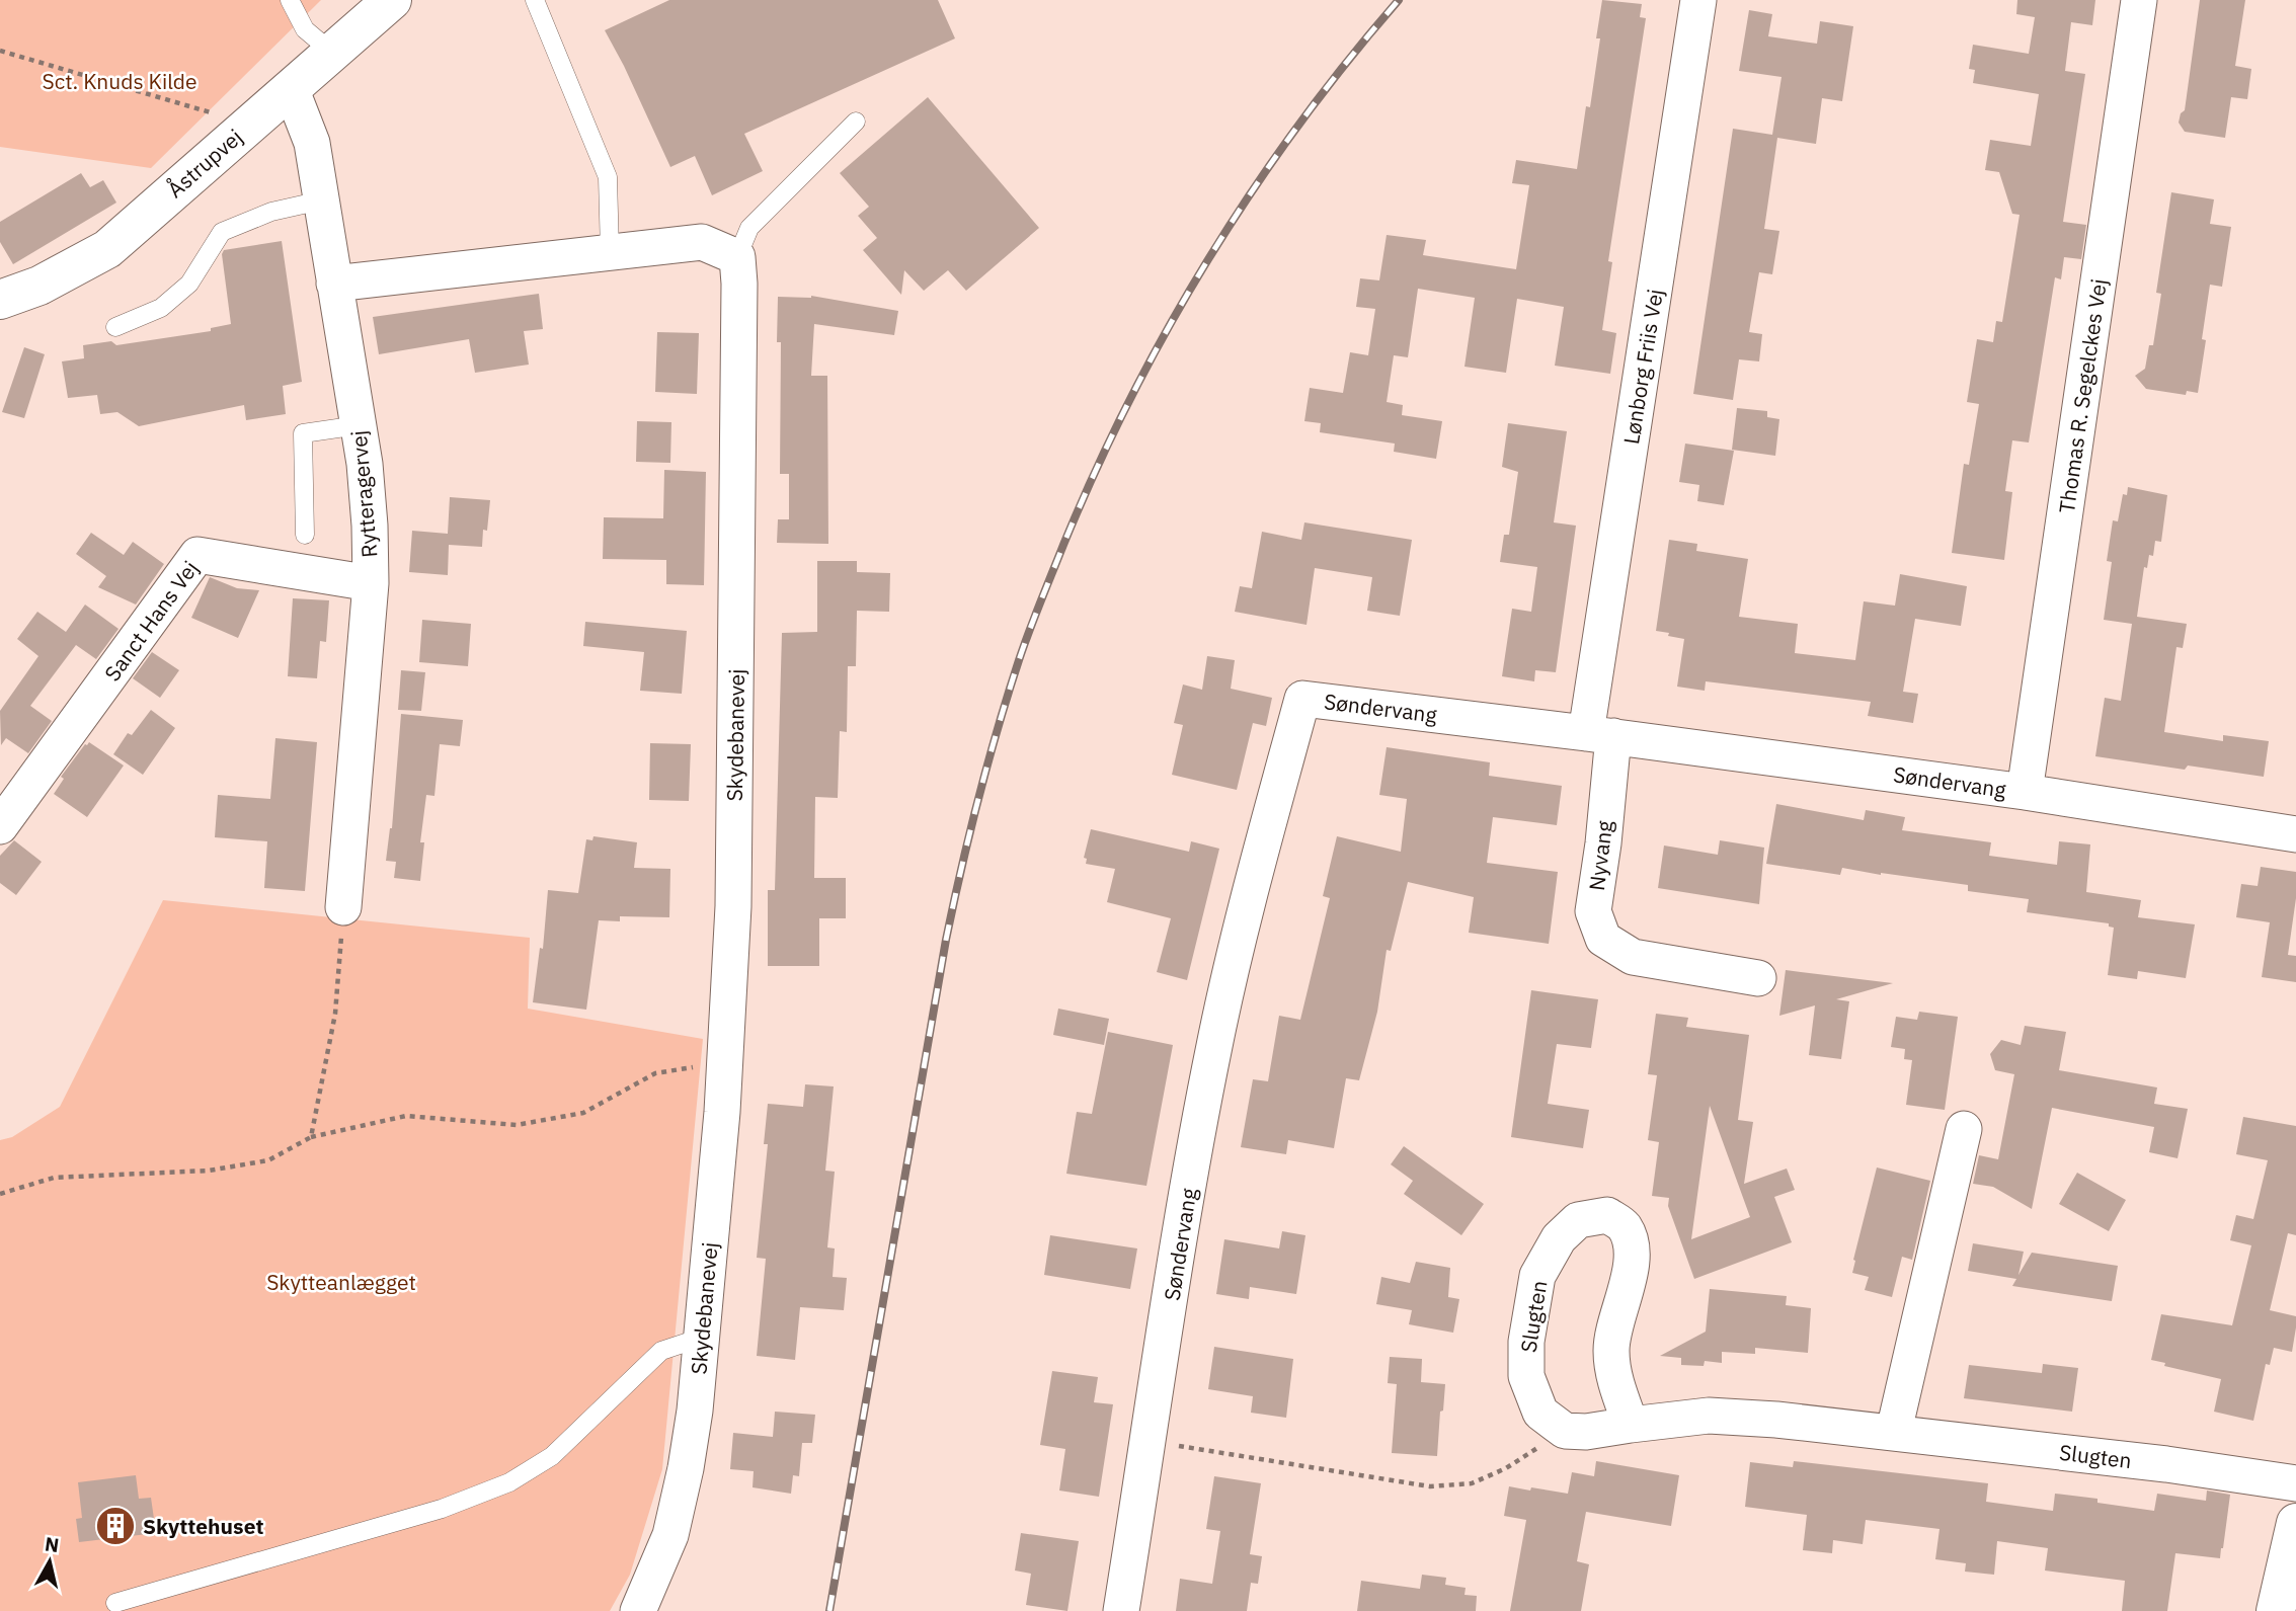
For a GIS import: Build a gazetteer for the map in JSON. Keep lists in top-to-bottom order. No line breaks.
{"streets":{"street":["Åstrupvej","Lønborg Friis Vej","Thomas R. Segelckes Vej","Rytteragervej","Sanct Hans Vej","Søndervang","Skydebanevej","Nyvang","Slugten"]},"crossings":[["Åstrupvej","Rytteragervej"],["Lønborg Friis Vej","Søndervang"],["Lønborg Friis Vej","Nyvang"],["Thomas R. Segelckes Vej","Søndervang"],["Rytteragervej","Sanct Hans Vej"],["Søndervang","Nyvang"]],"parks":["Sct. Knuds Kilde","Skytteanlægget"],"places":{"building":["Skyttehuset"]},"north":"top"}
